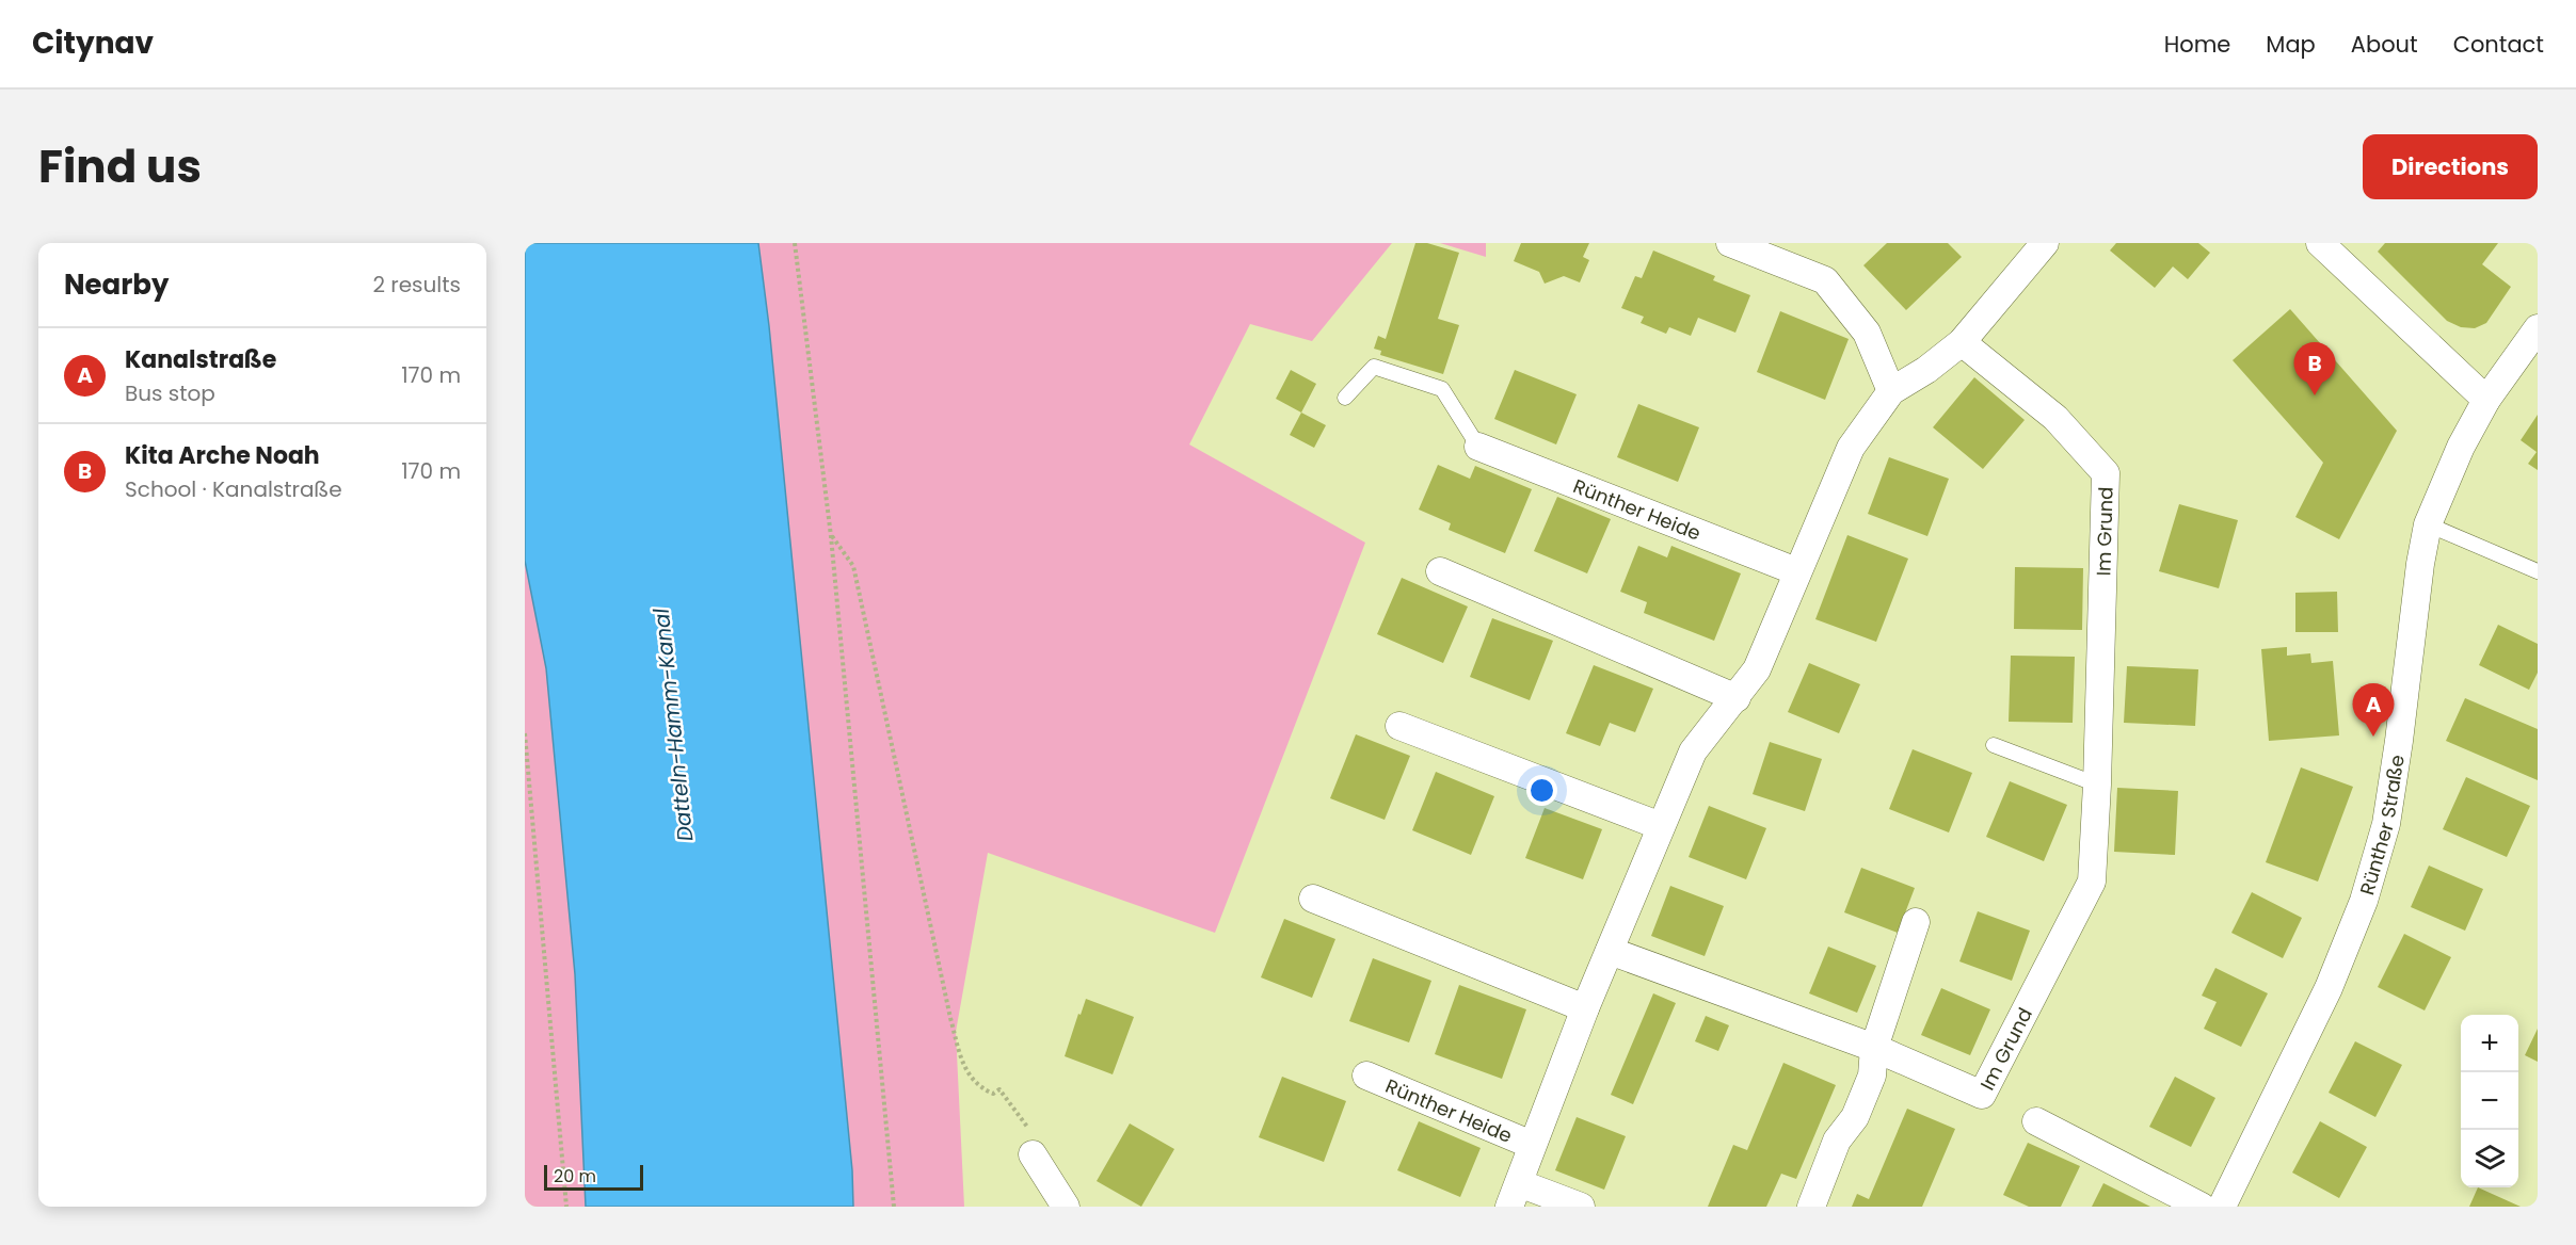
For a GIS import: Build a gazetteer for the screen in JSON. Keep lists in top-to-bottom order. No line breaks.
{"streets":{"street":["Rünther Heide","Im Grund","Rünther Straße"]},"crossings":[["Rünther Heide","Im Grund"]],"water":["Datteln-Hamm-Kanal"],"scale_bar":"20 m","page":{"header":"Citynav","nav":["Home","Map","About","Contact"],"title":"Find us","buttons":"Directions","heading":["Nearby","2 results"],"list":[{"mark":"A","name":"Kanalstraße","note":"Bus stop","value":"170 m"},{"mark":"B","name":"Kita Arche Noah","note":"School · Kanalstraße","value":"170 m"}],"pins":["B","A"],"map_buttons":["+","−"],"scale":"20 m"}}
